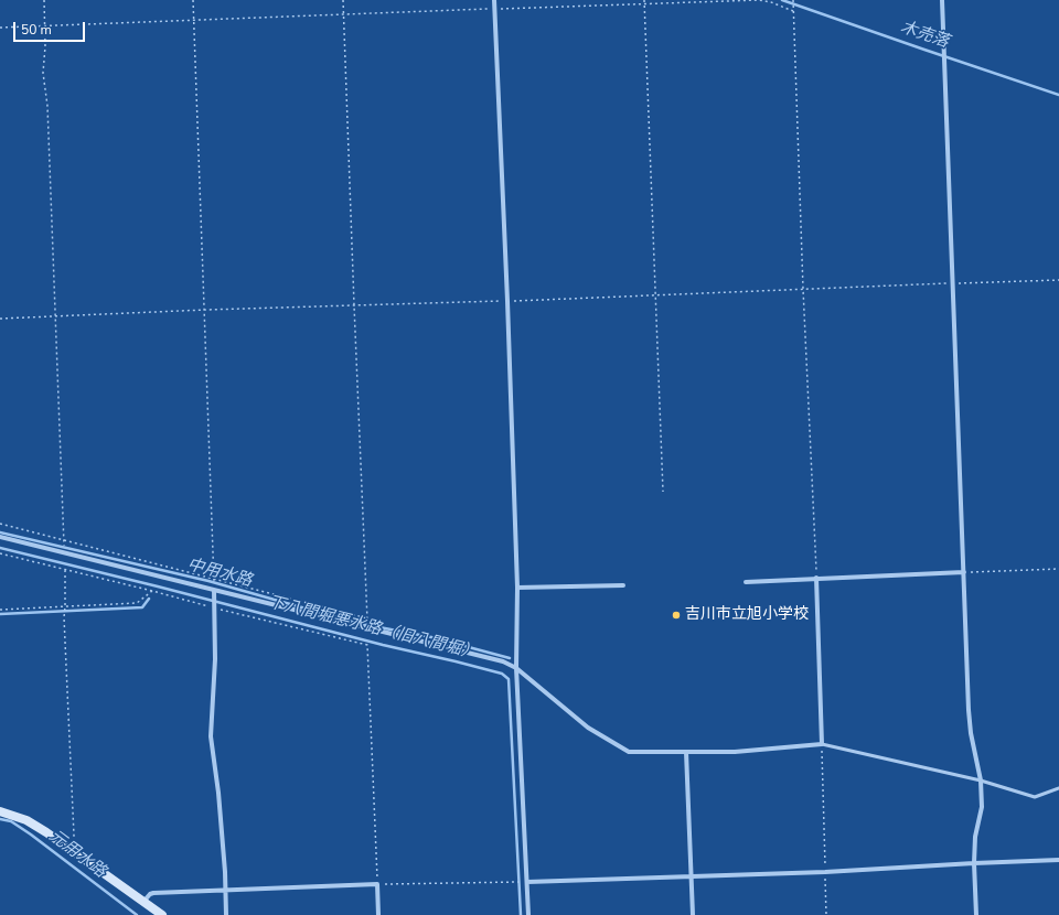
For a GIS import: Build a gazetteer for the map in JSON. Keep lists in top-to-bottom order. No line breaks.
{"water":["木売落","中用水路","下八間堀悪水路（旧八間堀）","元用水路"],"places":["吉川市立旭小学校"],"scale_bar":"50 m"}
